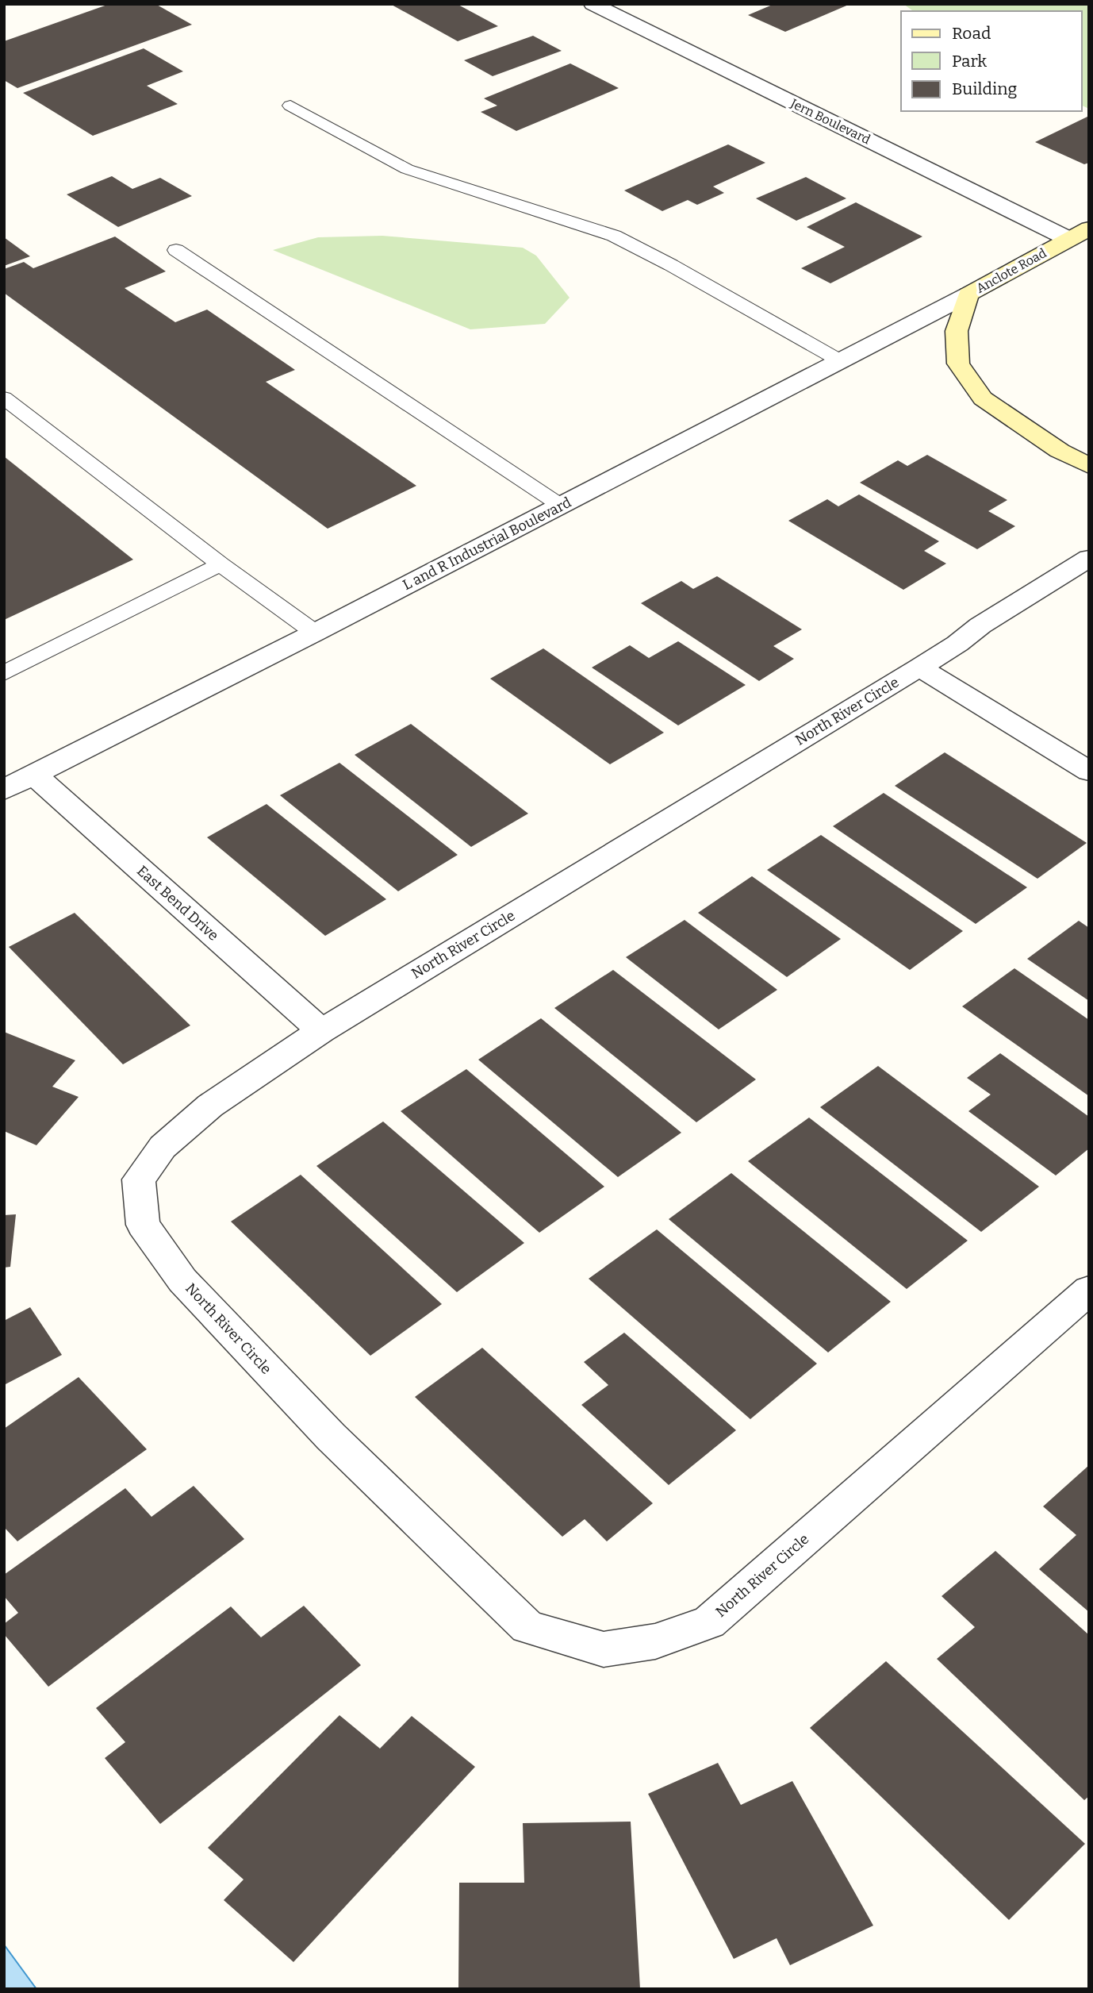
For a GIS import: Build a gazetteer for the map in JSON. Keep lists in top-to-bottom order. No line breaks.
{"streets":{"street":["Jern Boulevard","Anclote Road","L and R Industrial Boulevard","North River Circle","East Bend Drive"]},"crossings":[["Jern Boulevard","Anclote Road"],["Anclote Road","L and R Industrial Boulevard"],["L and R Industrial Boulevard","East Bend Drive"],["North River Circle","East Bend Drive"]],"legend":["Road","Park","Building"]}
